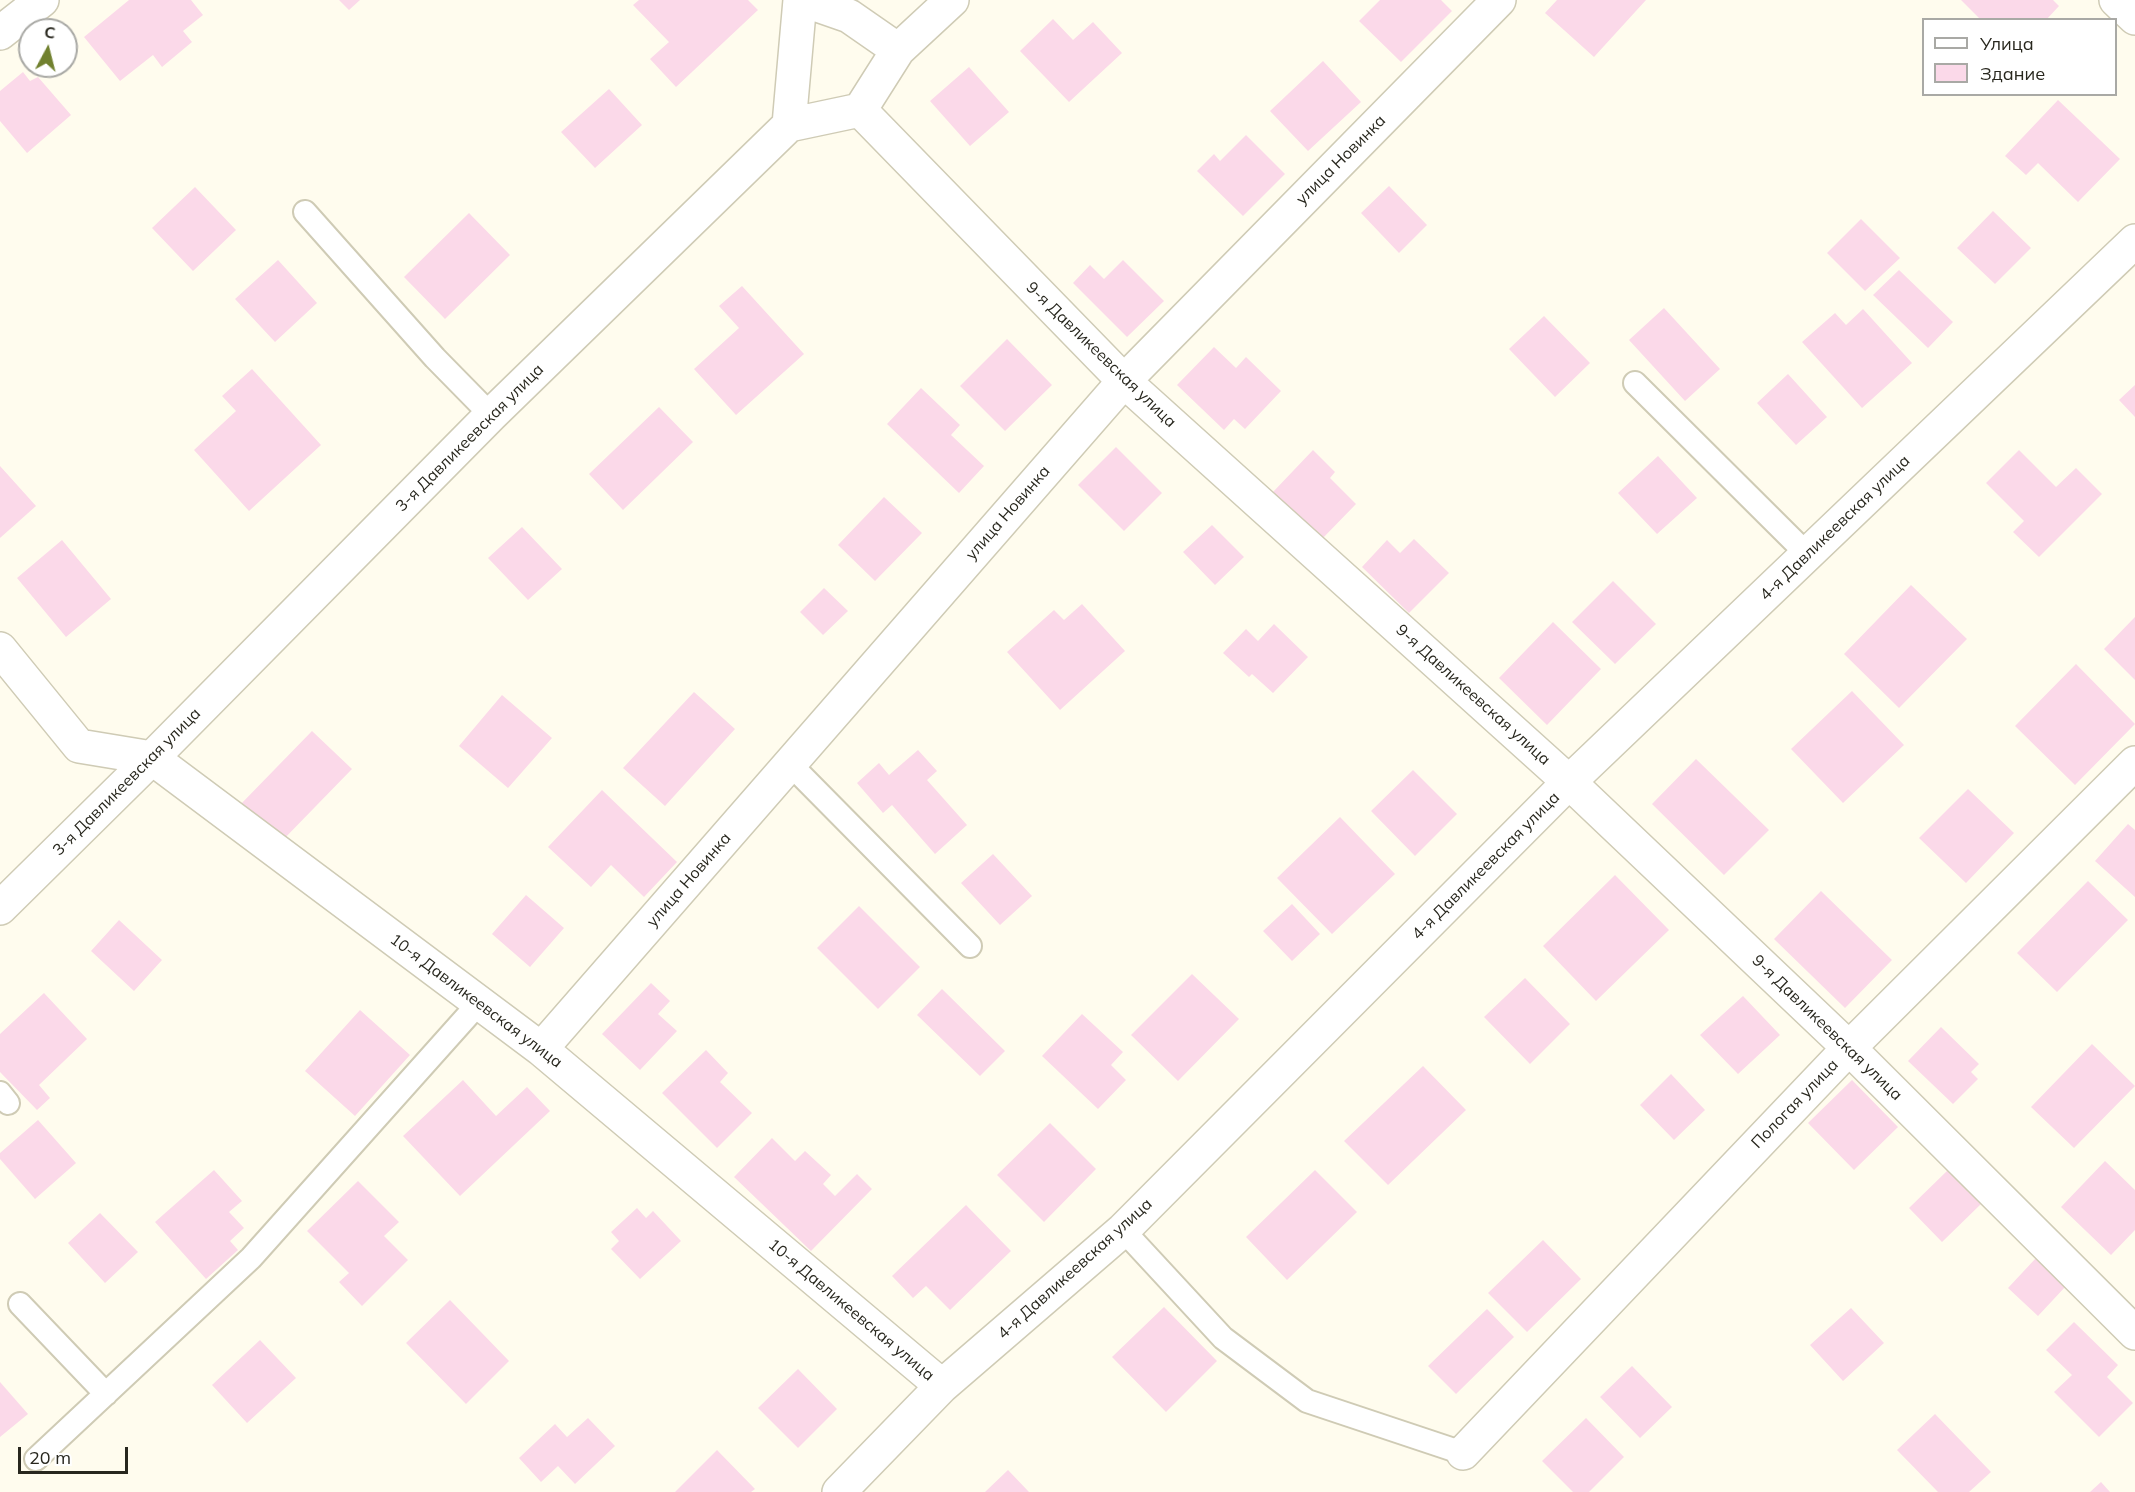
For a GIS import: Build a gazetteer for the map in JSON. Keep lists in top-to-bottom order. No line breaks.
{"streets":{"street":["улица Новинка","9-я Давликеевская улица","3-я Давликеевская улица","4-я Давликеевская улица","10-я Давликеевская улица","Пологая улица"]},"crossings":[["улица Новинка","9-я Давликеевская улица"],["улица Новинка","10-я Давликеевская улица"],["9-я Давликеевская улица","4-я Давликеевская улица"],["9-я Давликеевская улица","Пологая улица"],["3-я Давликеевская улица","10-я Давликеевская улица"],["4-я Давликеевская улица","10-я Давликеевская улица"]],"legend":["Улица","Здание"],"scale_bar":"20 m","north":"top"}
